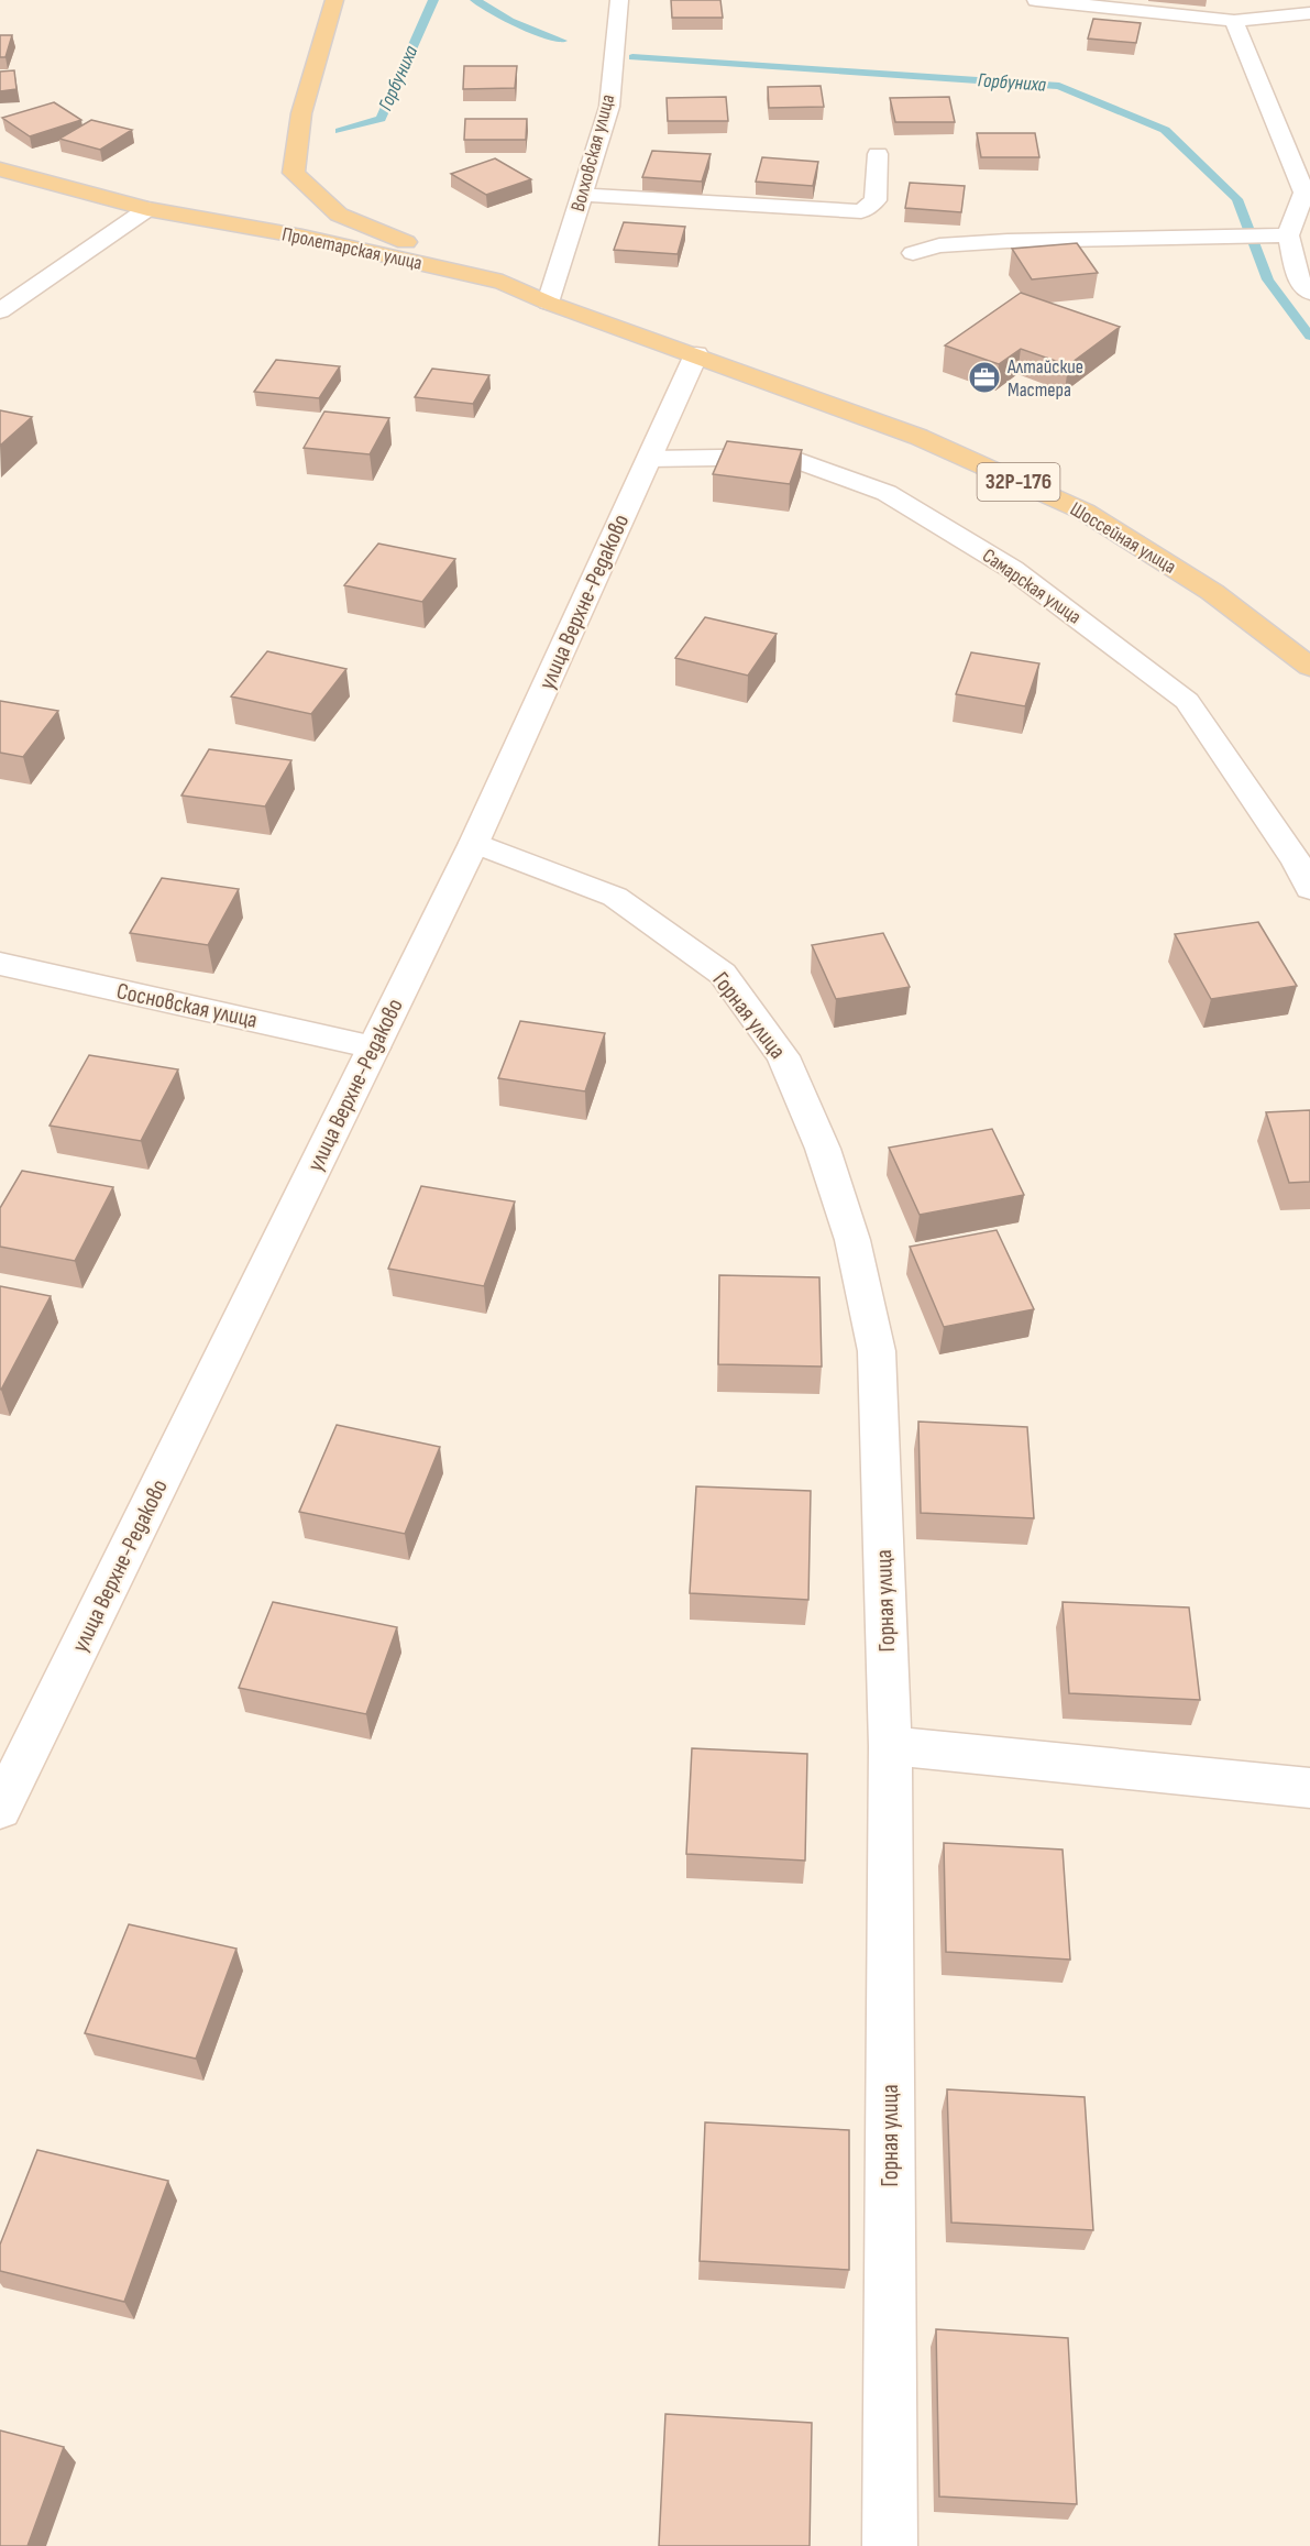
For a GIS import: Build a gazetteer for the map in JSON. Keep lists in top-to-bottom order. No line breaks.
{"streets":{"main road":["Пролетарская улица","32Р-176","Шоссейная улица"],"street":["Волховская улица","Самарская улица","улица Верхне-Редаково","Сосновская улица","Горная улица"]},"crossings":[["Волховская улица","Пролетарская улица"],["Пролетарская улица","Шоссейная улица"],["Пролетарская улица","улица Верхне-Редаково"],["Шоссейная улица","улица Верхне-Редаково"],["Самарская улица","улица Верхне-Редаково"],["улица Верхне-Редаково","Сосновская улица"],["улица Верхне-Редаково","Горная улица"]],"water":["Горбуниха"],"places":{"office":["Алтайские Мастера"]}}
